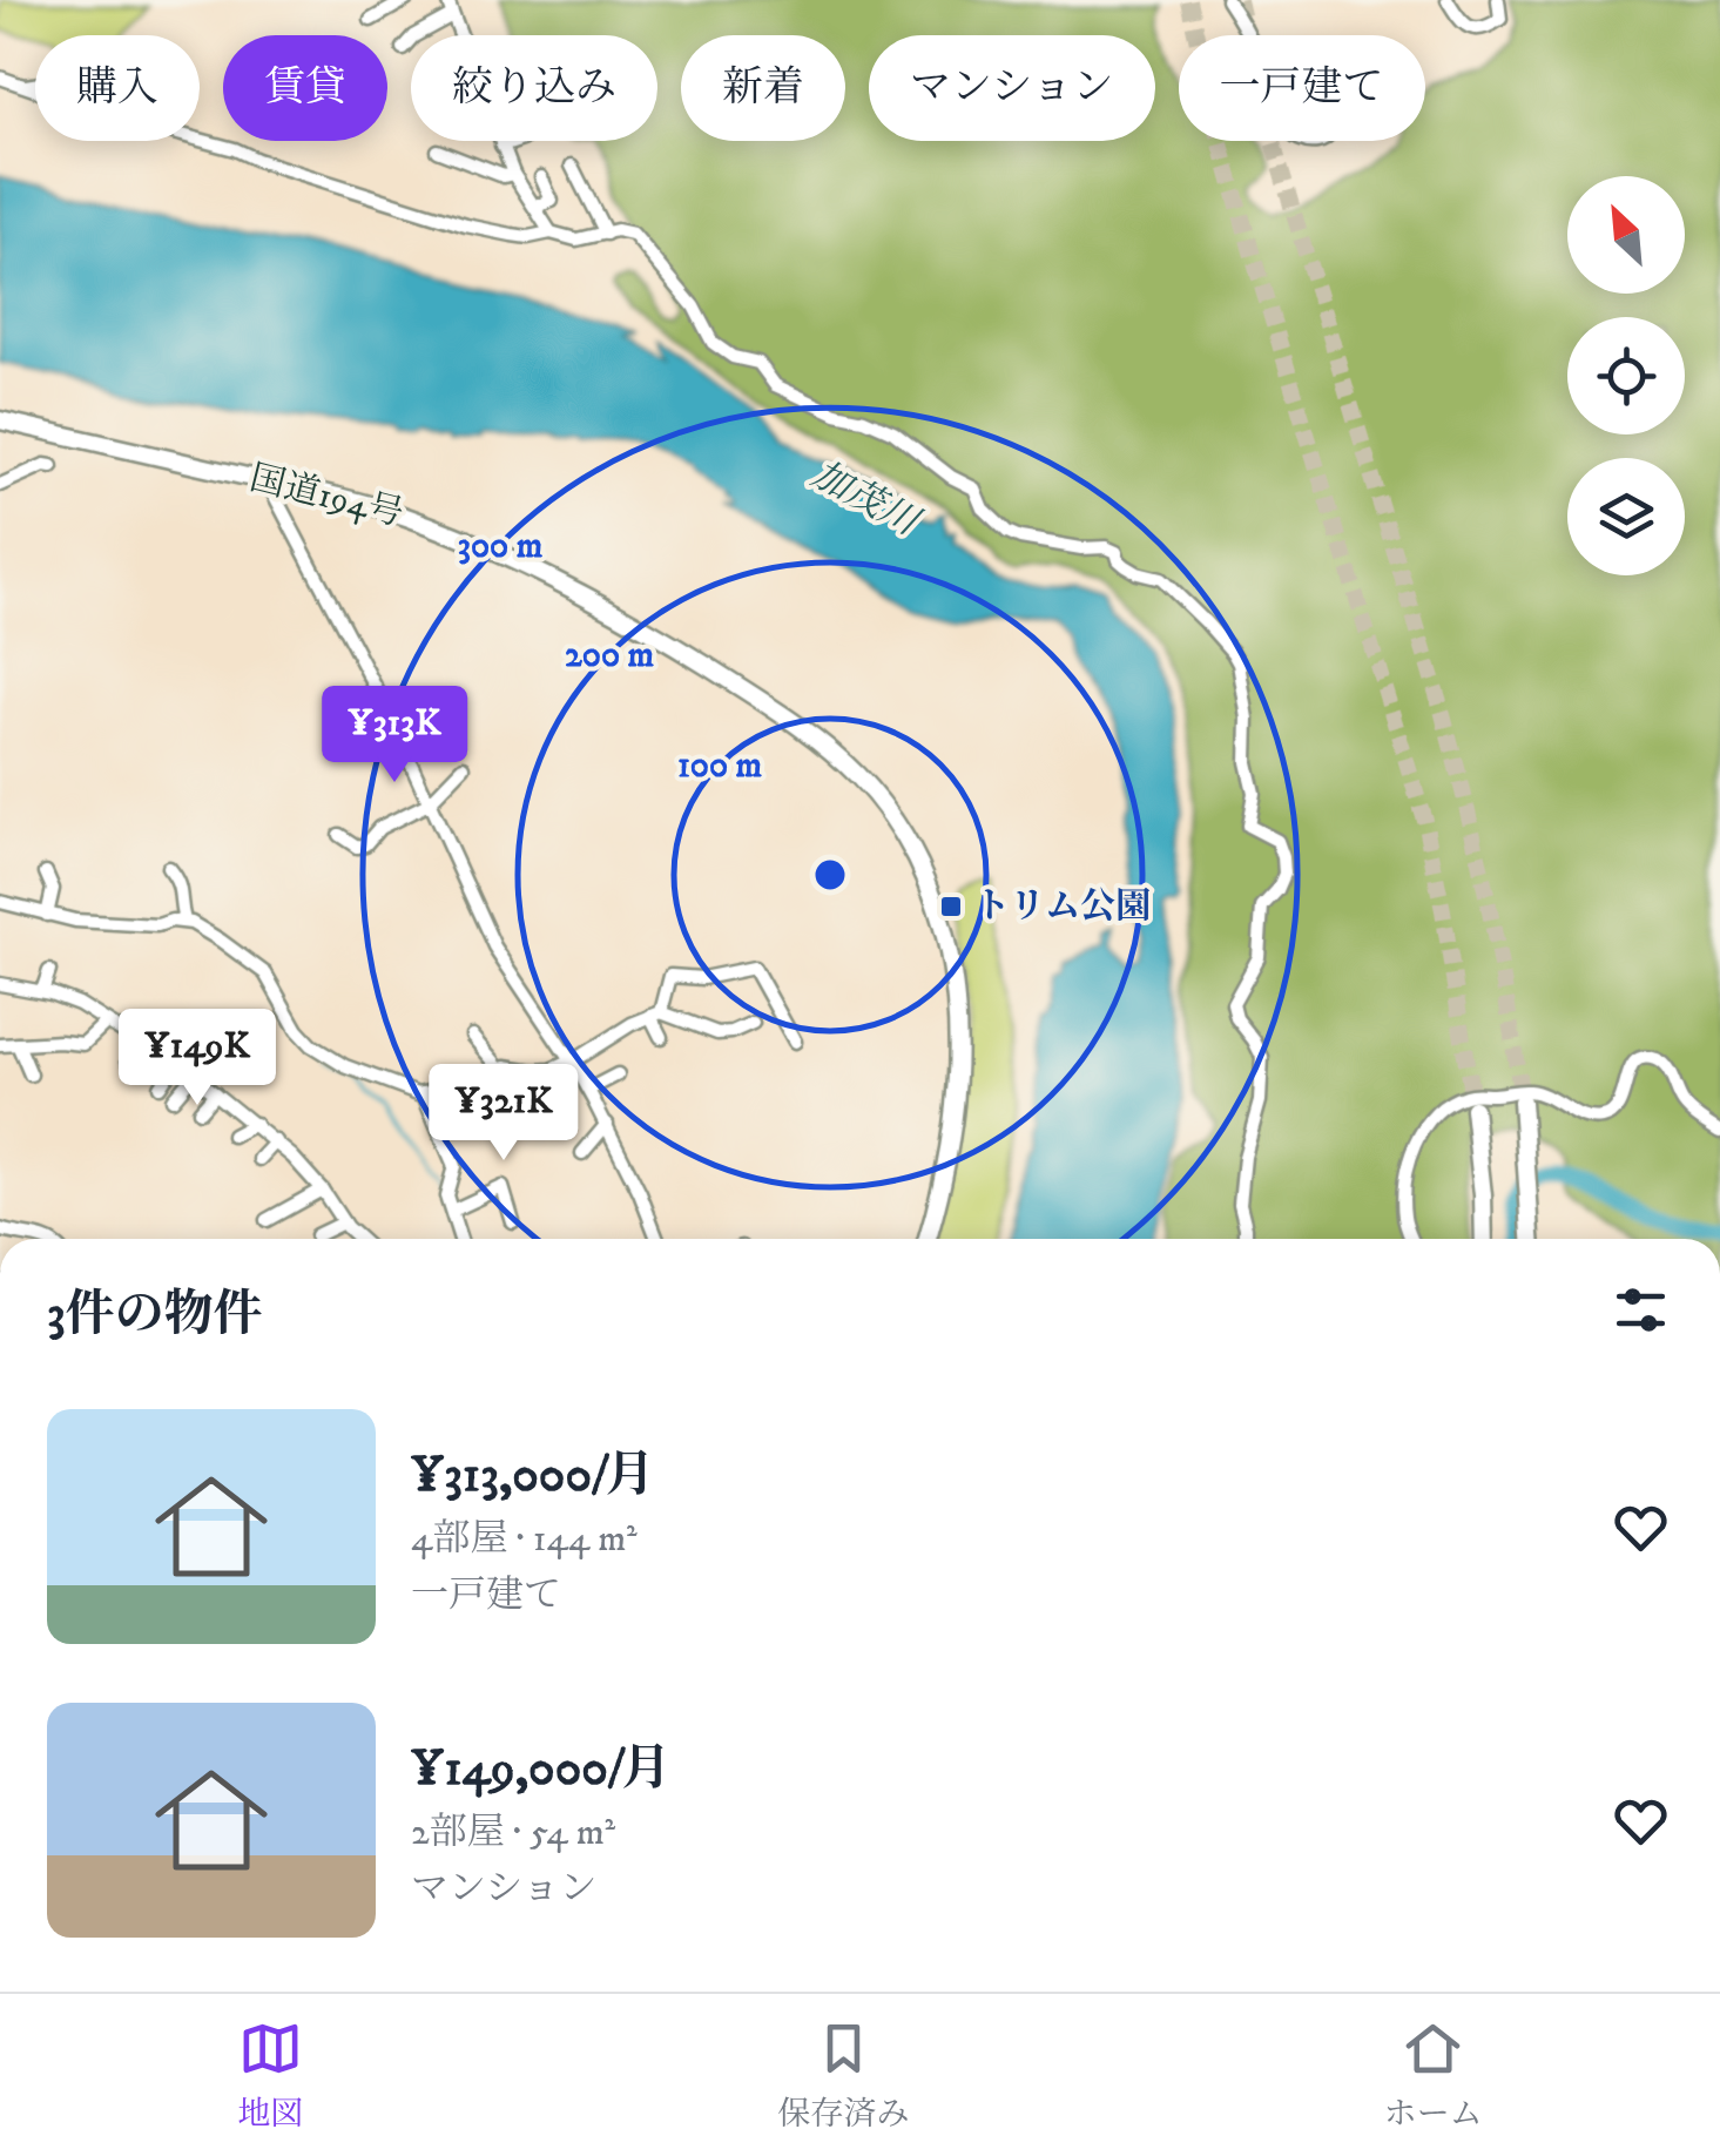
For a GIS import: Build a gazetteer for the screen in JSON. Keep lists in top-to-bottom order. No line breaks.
{"streets":{"highway":["国道194号"]},"water":["加茂川"],"places":{"transit":["トリム公園"]},"north":"top left","page":{"chip":["購入","賃貸","絞り込み","新着","マンション","一戸建て"],"price":["¥313K","¥149K","¥321K"],"heading":"3件の物件","list":[{"name":"¥313,000/月","note":"4部屋 · 144 m² · 一戸建て"},{"name":"¥149,000/月","note":"2部屋 · 54 m² · マンション"}],"tabs":["地図","保存済み","ホーム"]},"rings":["300 m","200 m","100 m"]}
